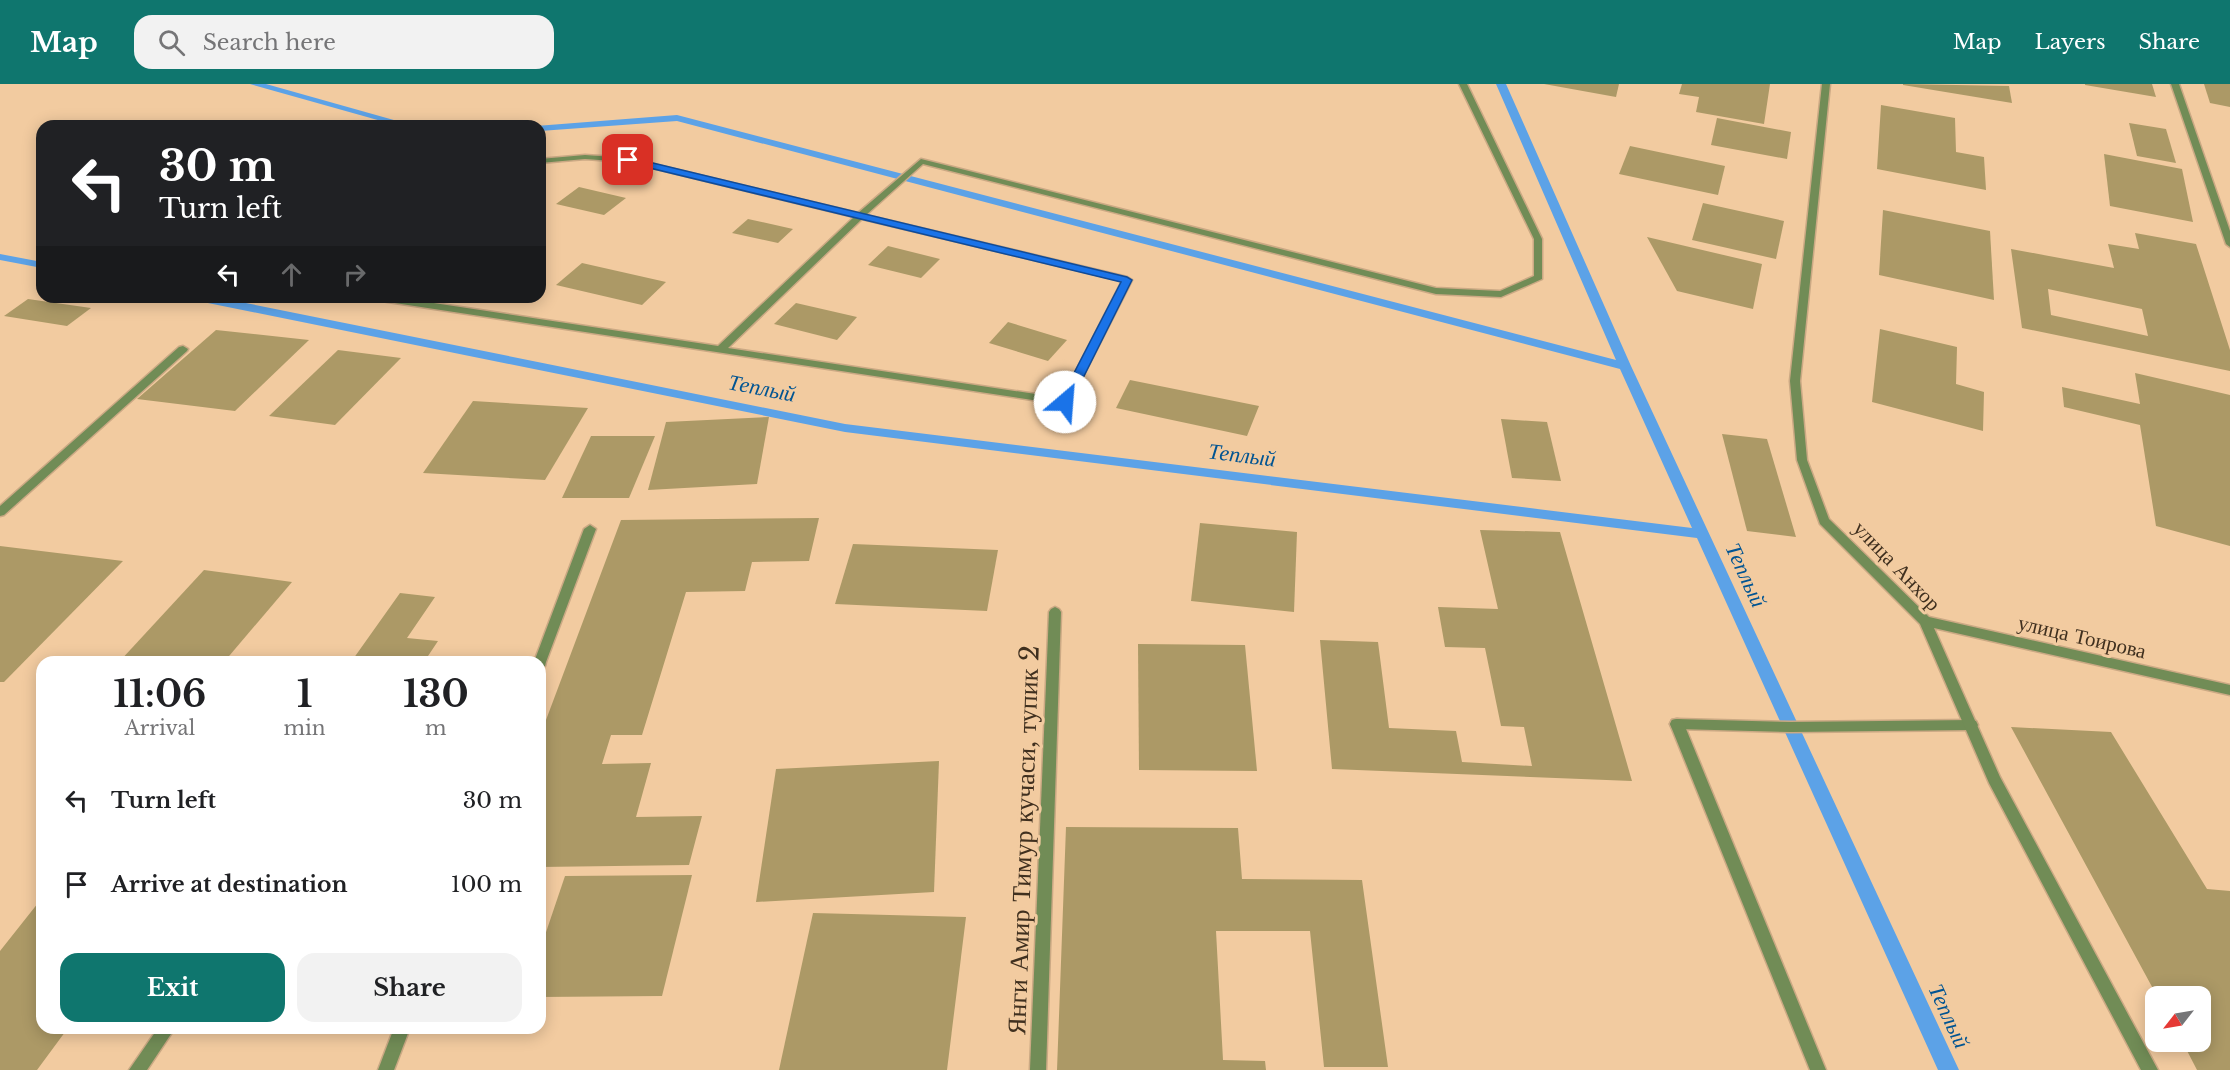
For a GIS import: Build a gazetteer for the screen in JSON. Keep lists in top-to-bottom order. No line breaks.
{"streets":{"street":["улица Анхор","улица Тоирова","Янги Амир Тимур кучаси, тупик 2"]},"crossings":[["улица Анхор","улица Тоирова"]],"water":["Теплый"],"north":"bottom left","page":{"header":"Map","search":"Search here","nav":["Map","Layers","Share"],"turn":["30 m","Turn left"],"eta":["11:06","Arrival","1","min","130","m"],"list":[{"name":"Turn left","value":"30 m"},{"name":"Arrive at destination","value":"100 m"}],"buttons":["Exit","Share"]}}
